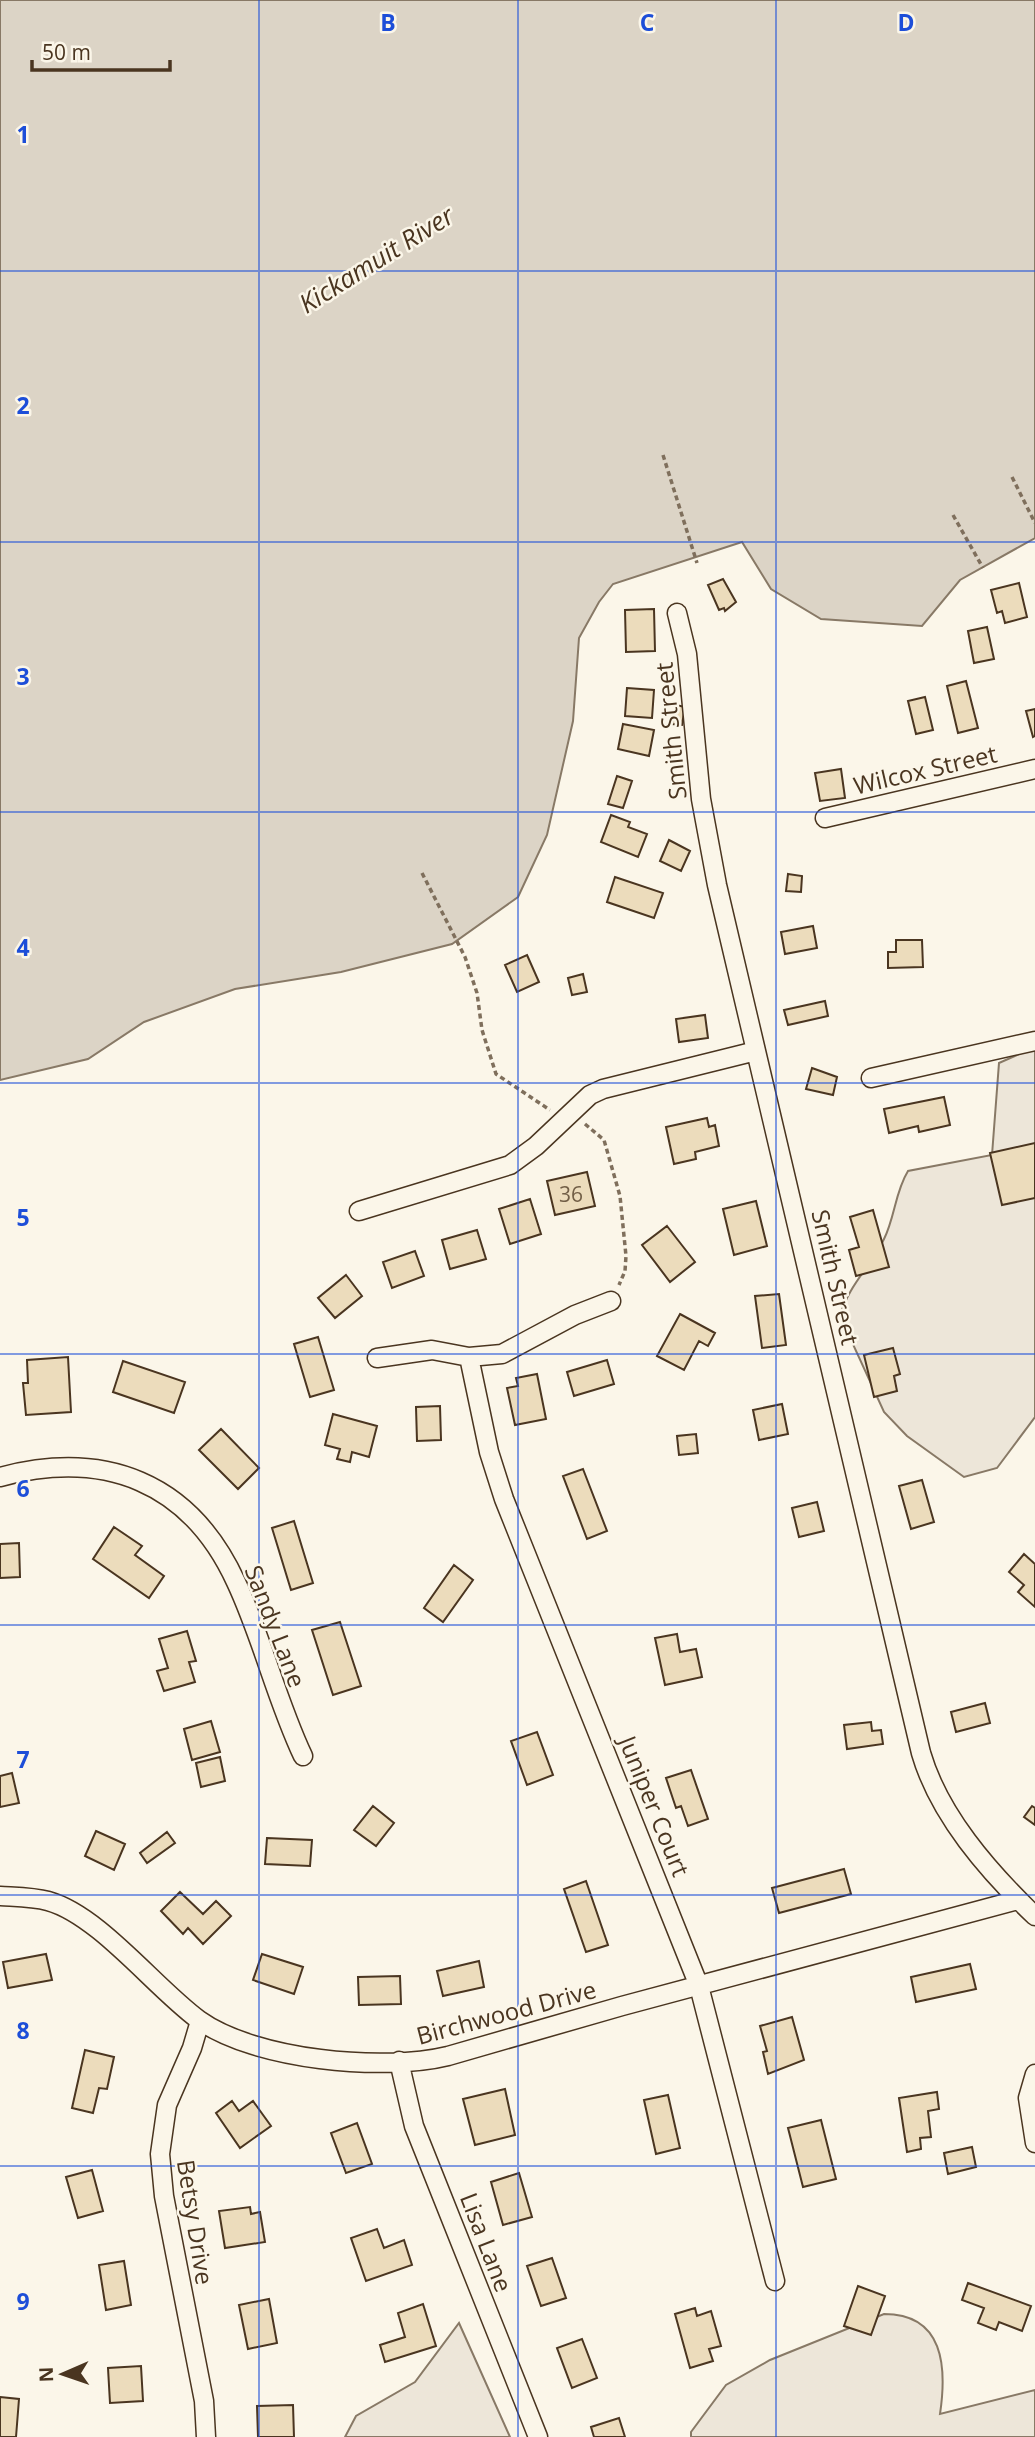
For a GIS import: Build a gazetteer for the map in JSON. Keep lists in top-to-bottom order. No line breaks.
{"streets":{"street":["Smith Street","Wilcox Street","Sandy Lane","Juniper Court","Birchwood Drive","Betsy Drive","Lisa Lane"]},"crossings":[["Smith Street","Birchwood Drive"],["Juniper Court","Birchwood Drive"],["Birchwood Drive","Betsy Drive"],["Birchwood Drive","Lisa Lane"]],"water":["Kickamuit River"],"house_numbers":["36"],"scale_bar":"50 m","north":"left","grid":{"columns":["B","C","D"],"rows":["1","2","3","4","5","6","7","8","9"]}}
